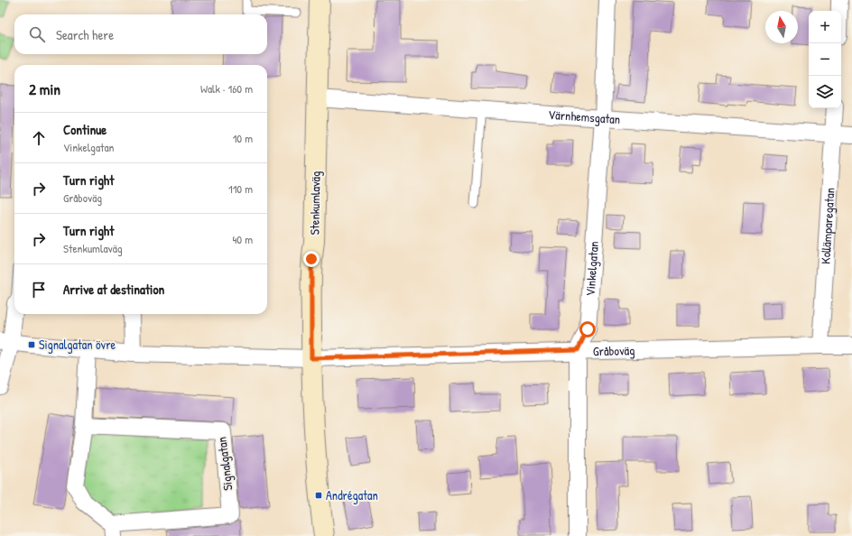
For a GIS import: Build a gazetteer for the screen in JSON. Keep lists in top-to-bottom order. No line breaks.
{"streets":{"street":["Värnhemsgatan","Stenkumlaväg","Kollämparegatan","Vinkelgatan","Gråboväg","Signalgatan"]},"crossings":[["Värnhemsgatan","Stenkumlaväg"],["Värnhemsgatan","Kollämparegatan"],["Värnhemsgatan","Vinkelgatan"],["Stenkumlaväg","Gråboväg"],["Kollämparegatan","Gråboväg"],["Vinkelgatan","Gråboväg"]],"places":{"transit":["Signalgatan övre","Andrégatan"]},"north":"top","page":{"map_buttons":["+","−"],"search":"Search here","heading":["2 min","Walk · 160 m"],"list":[["Continue","Vinkelgatan","10 m"],["Turn right","Gråboväg","110 m"],["Turn right","Stenkumlaväg","40 m"],"Arrive at destination"]}}
